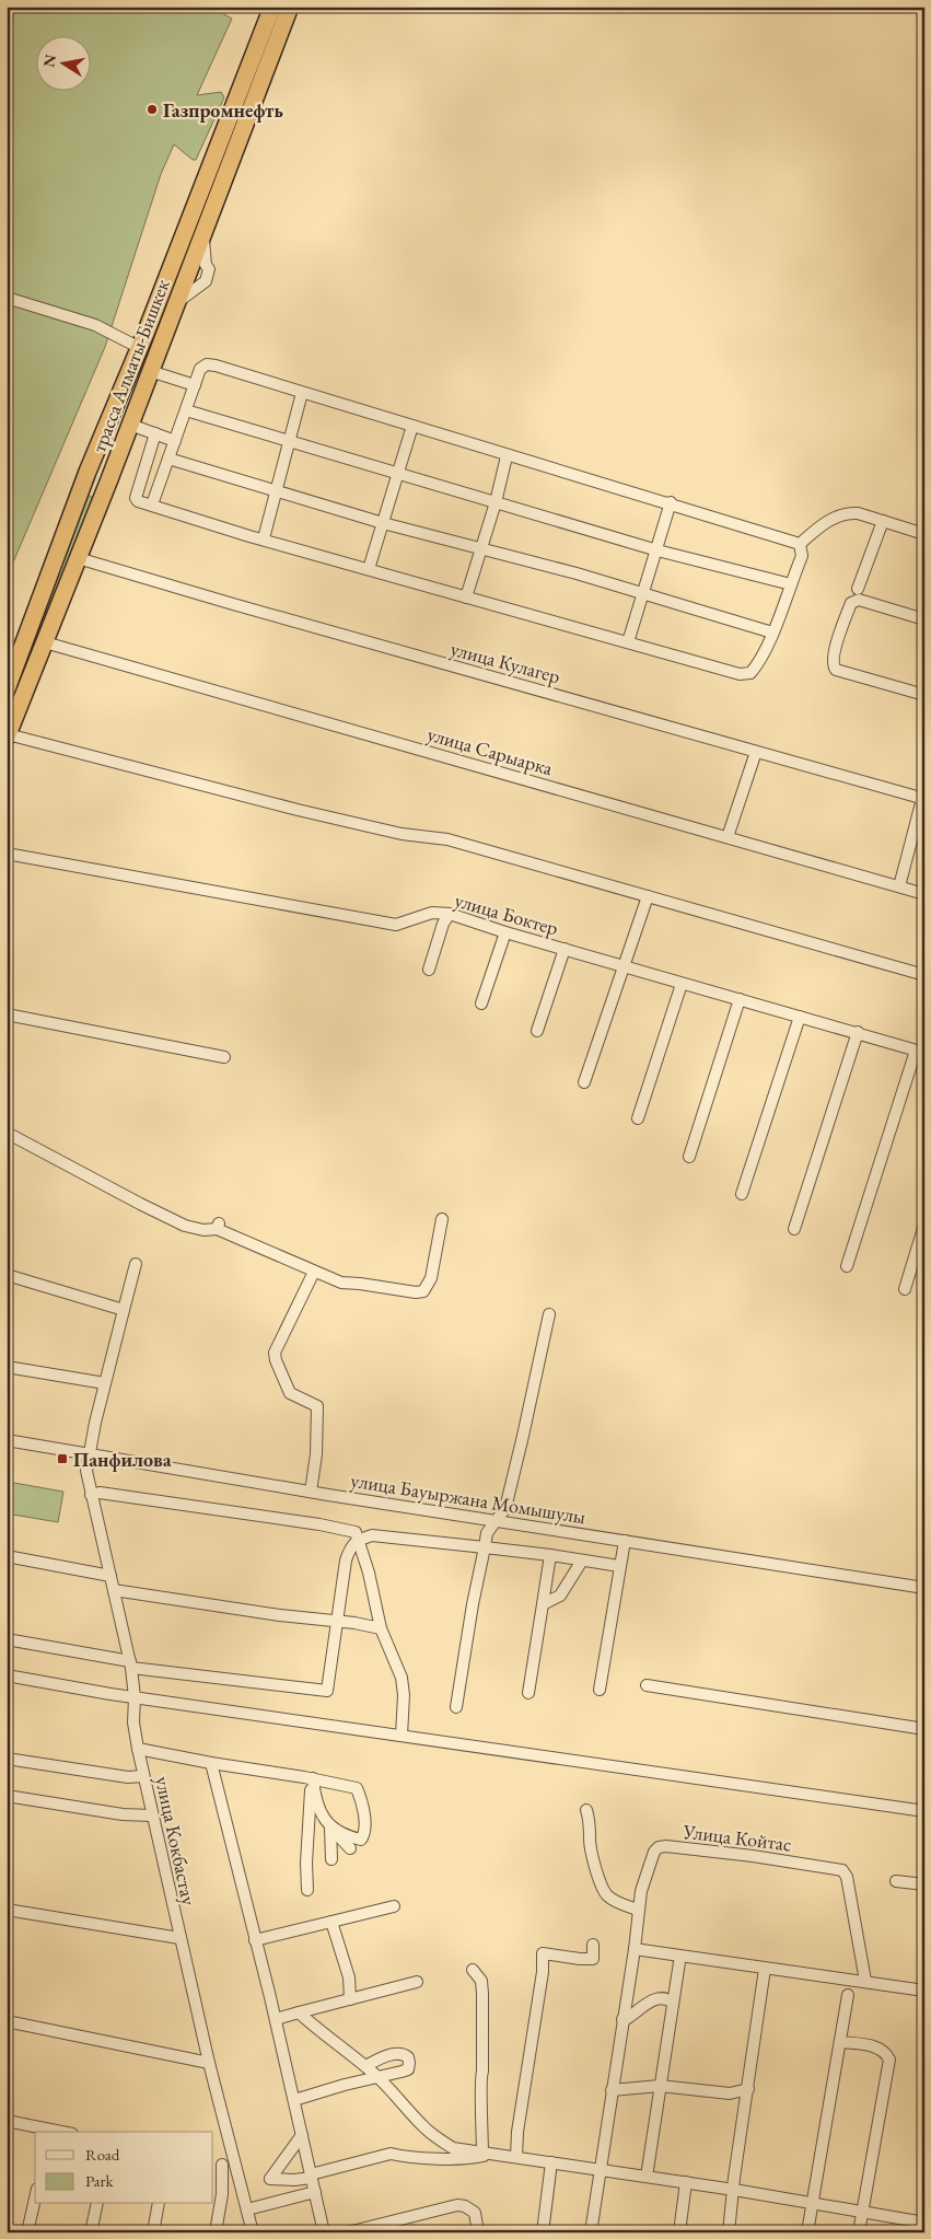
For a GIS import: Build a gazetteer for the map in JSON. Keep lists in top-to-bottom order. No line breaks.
{"streets":{"highway":["трасса Алматы-Бишкек"],"street":["улица Кулагер","улица Сарыарка","улица Боктер","улица Бауыржана Момышулы","Улица Койтас","улица Кокбастау"]},"crossings":[["трасса Алматы-Бишкек","улица Кулагер"],["трасса Алматы-Бишкек","улица Сарыарка"],["улица Бауыржана Момышулы","улица Кокбастау"]],"places":{"other":["Газпромнефть"],"transit":["Панфилова"]},"legend":["Road","Park"],"north":"left"}
